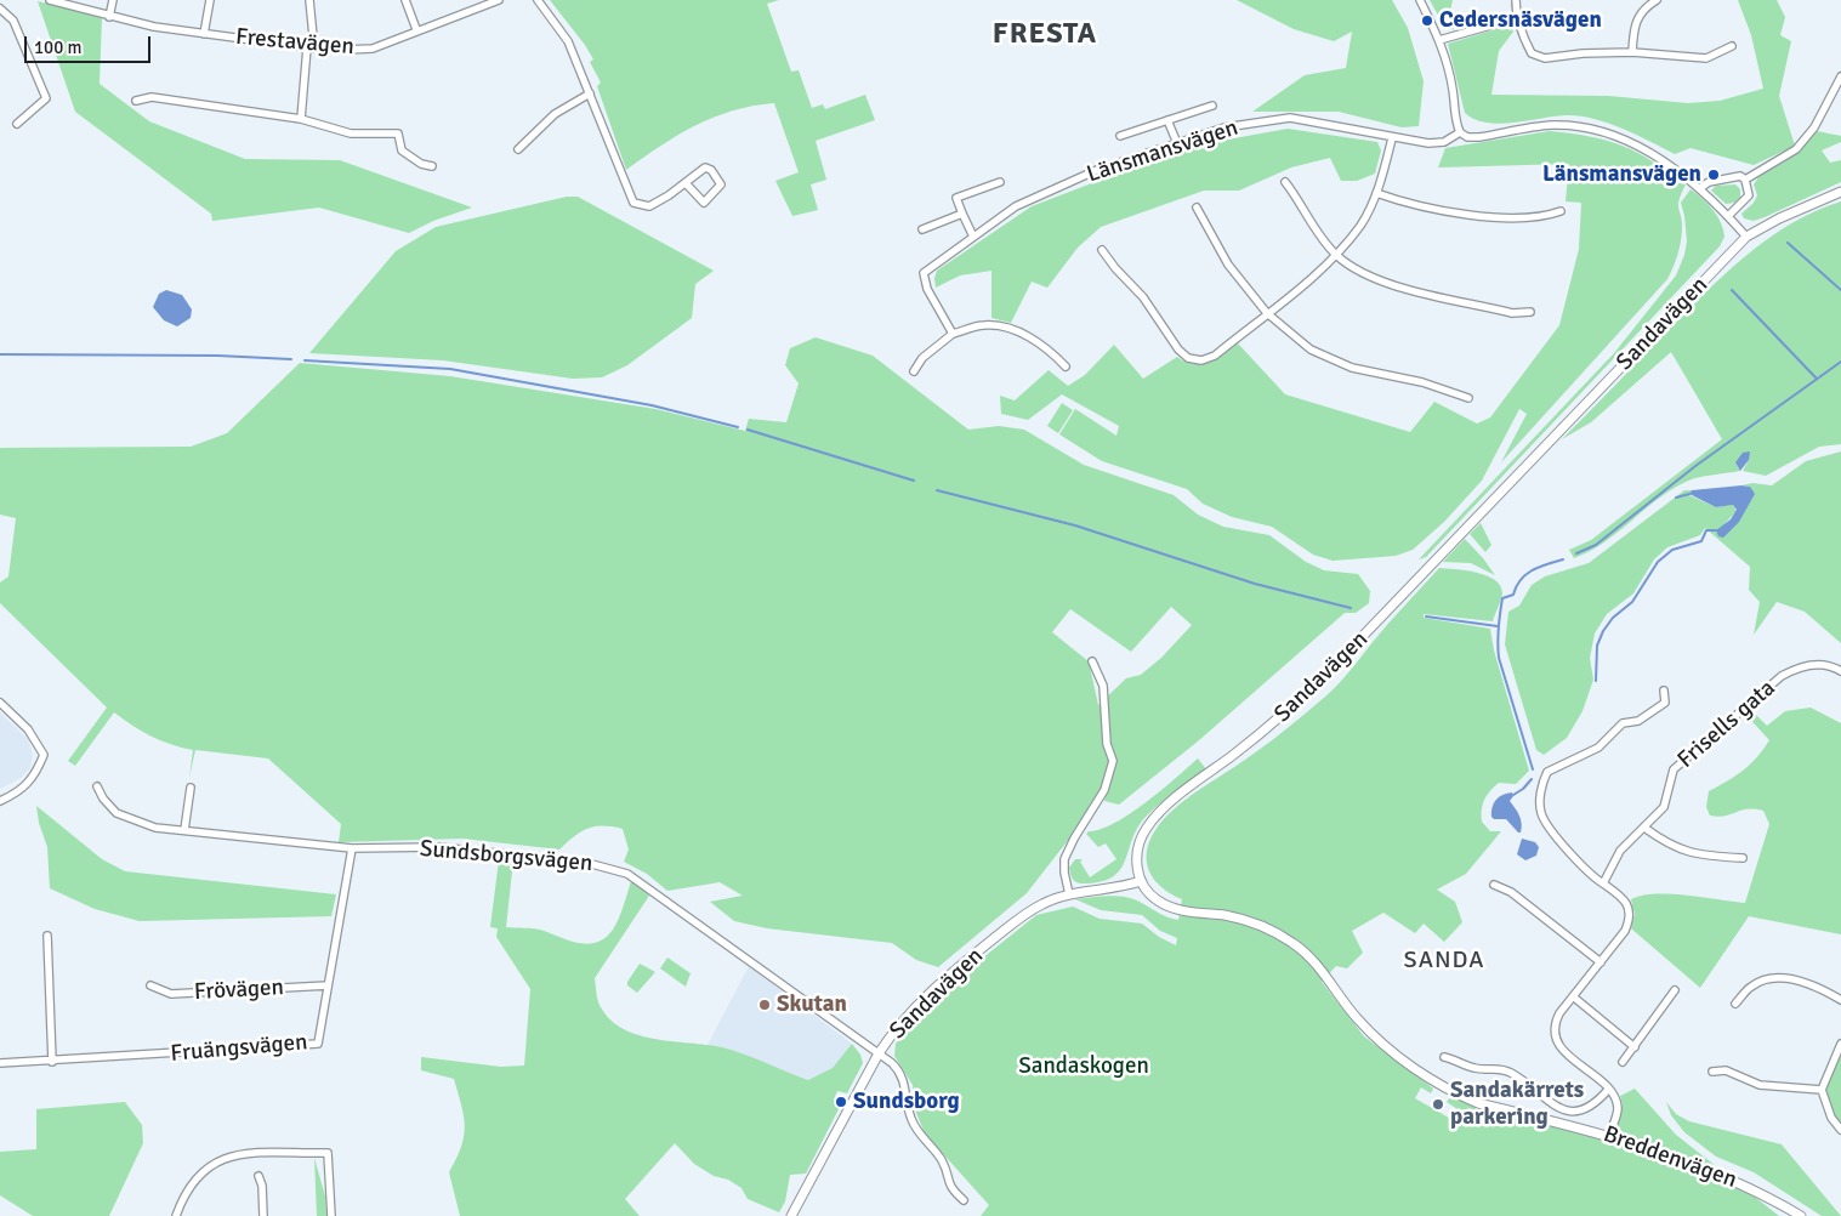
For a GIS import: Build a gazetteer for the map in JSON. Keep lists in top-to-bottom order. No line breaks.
{"streets":{"street":["Frestavägen","Länsmansvägen","Sandavägen","Frisells gata","Sundsborgsvägen","Frövägen","Fruängsvägen","Breddenvägen"]},"crossings":[["Sandavägen","Sundsborgsvägen"],["Sandavägen","Breddenvägen"],["Sundsborgsvägen","Fruängsvägen"],["Frövägen","Fruängsvägen"]],"districts":["FRESTA","SANDA"],"parks":["Sandaskogen"],"places":["Cedersnäsvägen","Länsmansvägen","Skutan","Sundsborg","Sandakärrets parkering"],"scale_bar":"100 m"}
